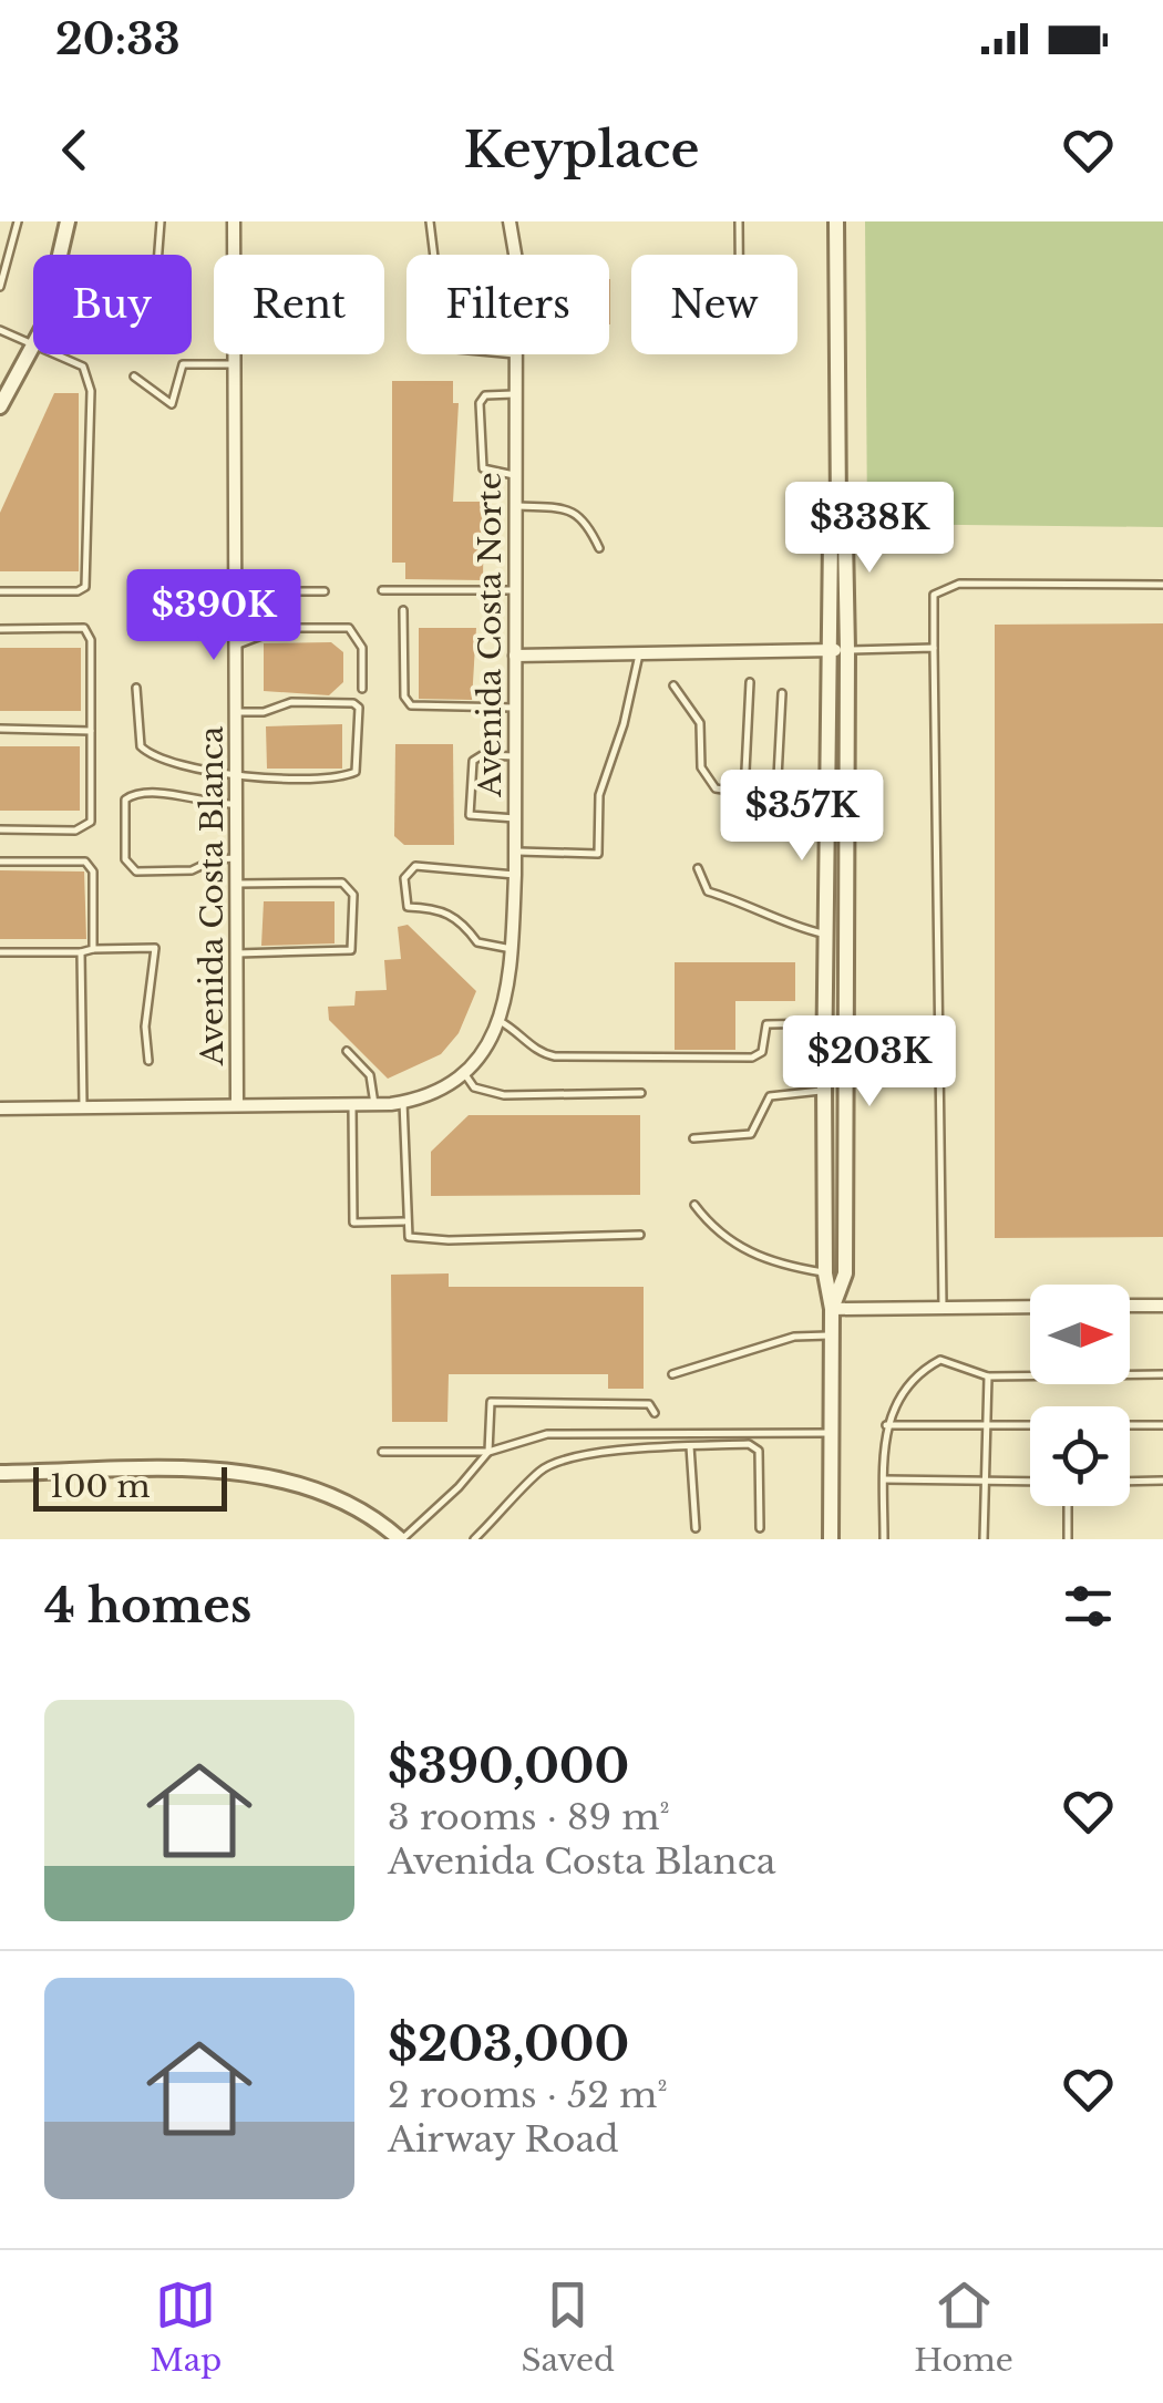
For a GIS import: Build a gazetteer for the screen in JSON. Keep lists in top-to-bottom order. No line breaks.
{"streets":{"street":["Avenida Costa Norte","Avenida Costa Blanca"]},"scale_bar":"100 m","north":"right","page":{"status":"20:33","header":"Keyplace","chip":["Buy","Rent","Filters","New"],"price":["$338K","$390K","$357K","$203K"],"scale":"100 m","heading":"4 homes","list":[{"name":"$390,000","note":"3 rooms · 89 m² · Avenida Costa Blanca"},{"name":"$203,000","note":"2 rooms · 52 m² · Airway Road"}],"tabs":["Map","Saved","Home"]}}
